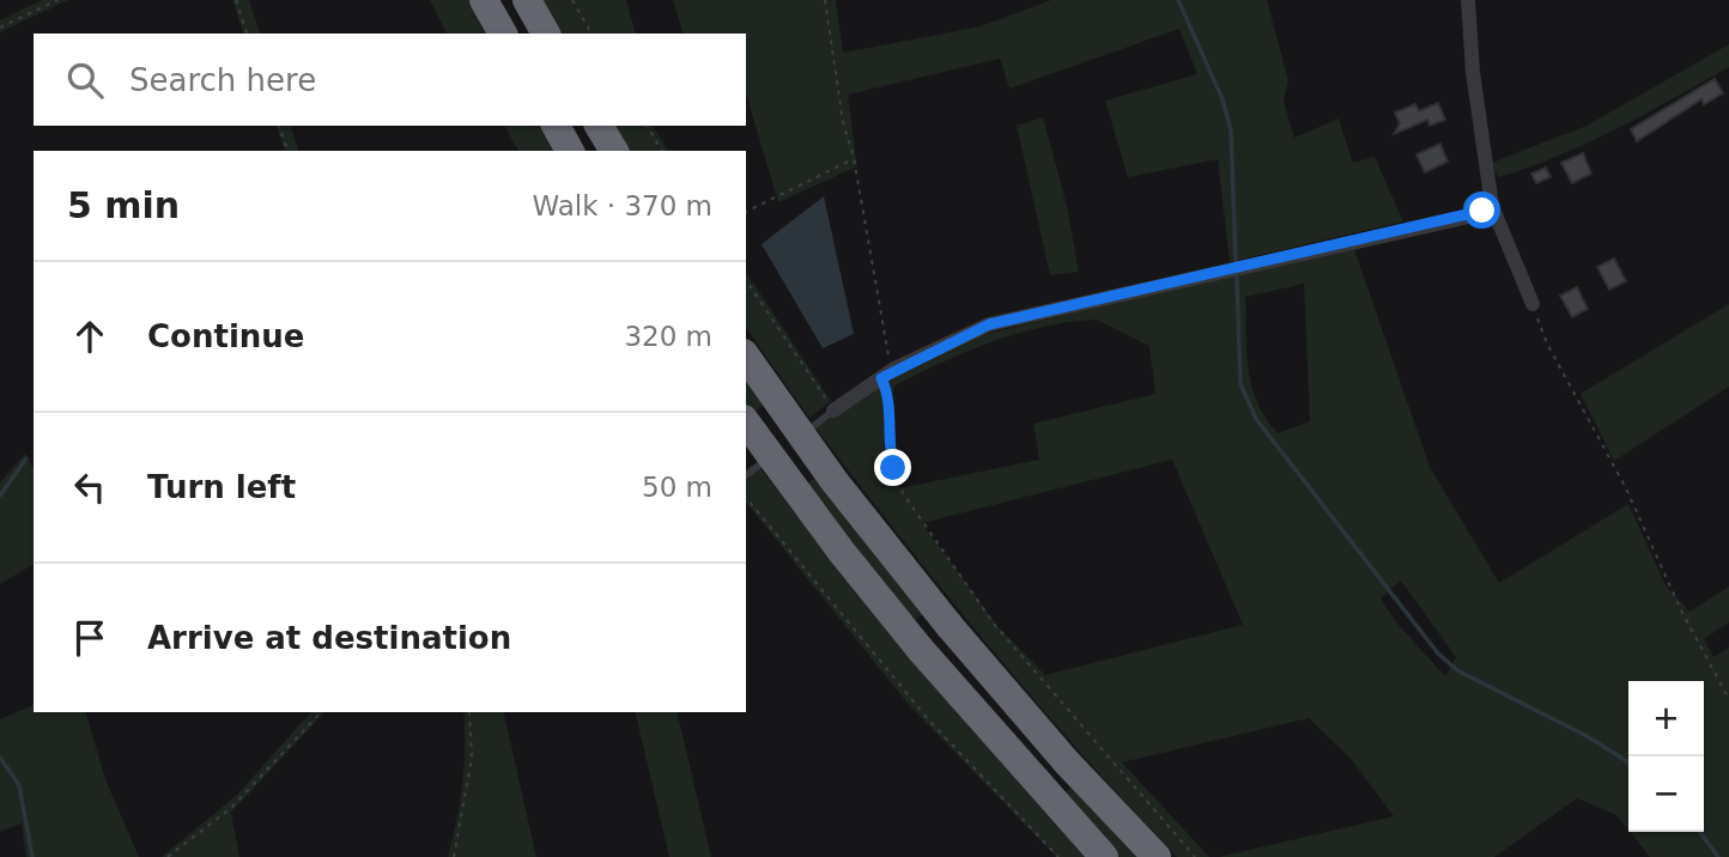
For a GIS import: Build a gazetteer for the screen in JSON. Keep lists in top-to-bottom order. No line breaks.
{"page":{"search":"Search here","heading":["5 min","Walk · 370 m"],"list":[["Continue","320 m"],["Turn left","50 m"],"Arrive at destination"],"map_buttons":["+","−"]}}
